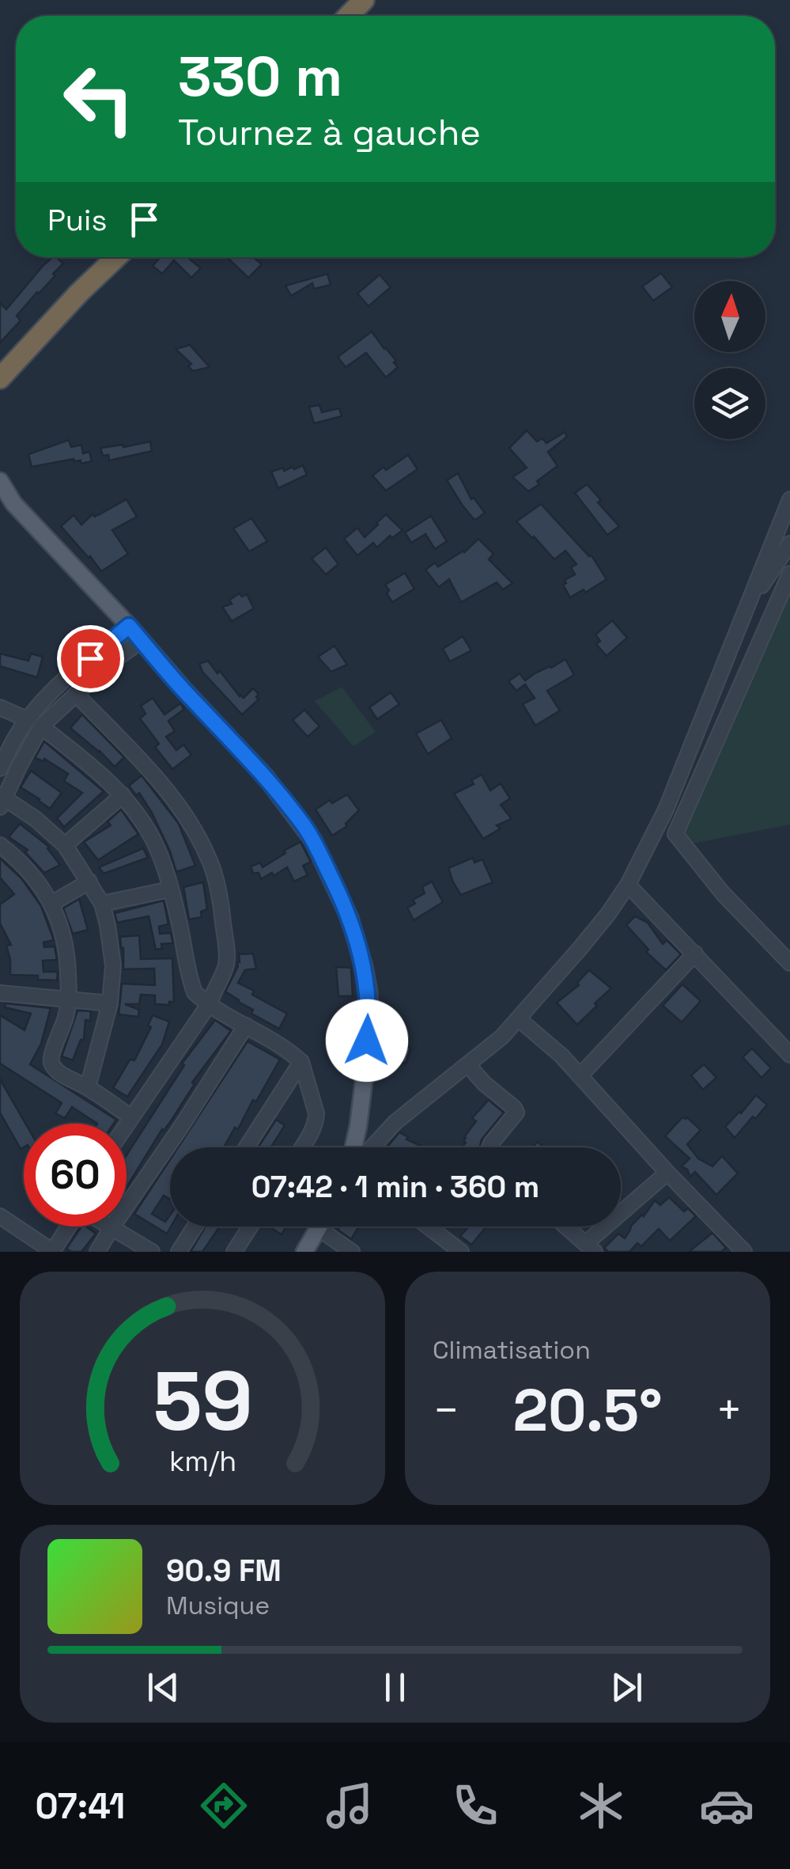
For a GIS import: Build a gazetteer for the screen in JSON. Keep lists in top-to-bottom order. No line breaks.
{"north":"top","page":{"turn":["330 m","Tournez à gauche"],"then":"Puis","limit":"60","trip":"07:42 · 1 min · 360 m","tile":"Climatisation","heat":["−","20.5°","+"],"song":["90.9 FM","Musique"],"tabs":"07:41","gauge":["59","km/h"]}}
